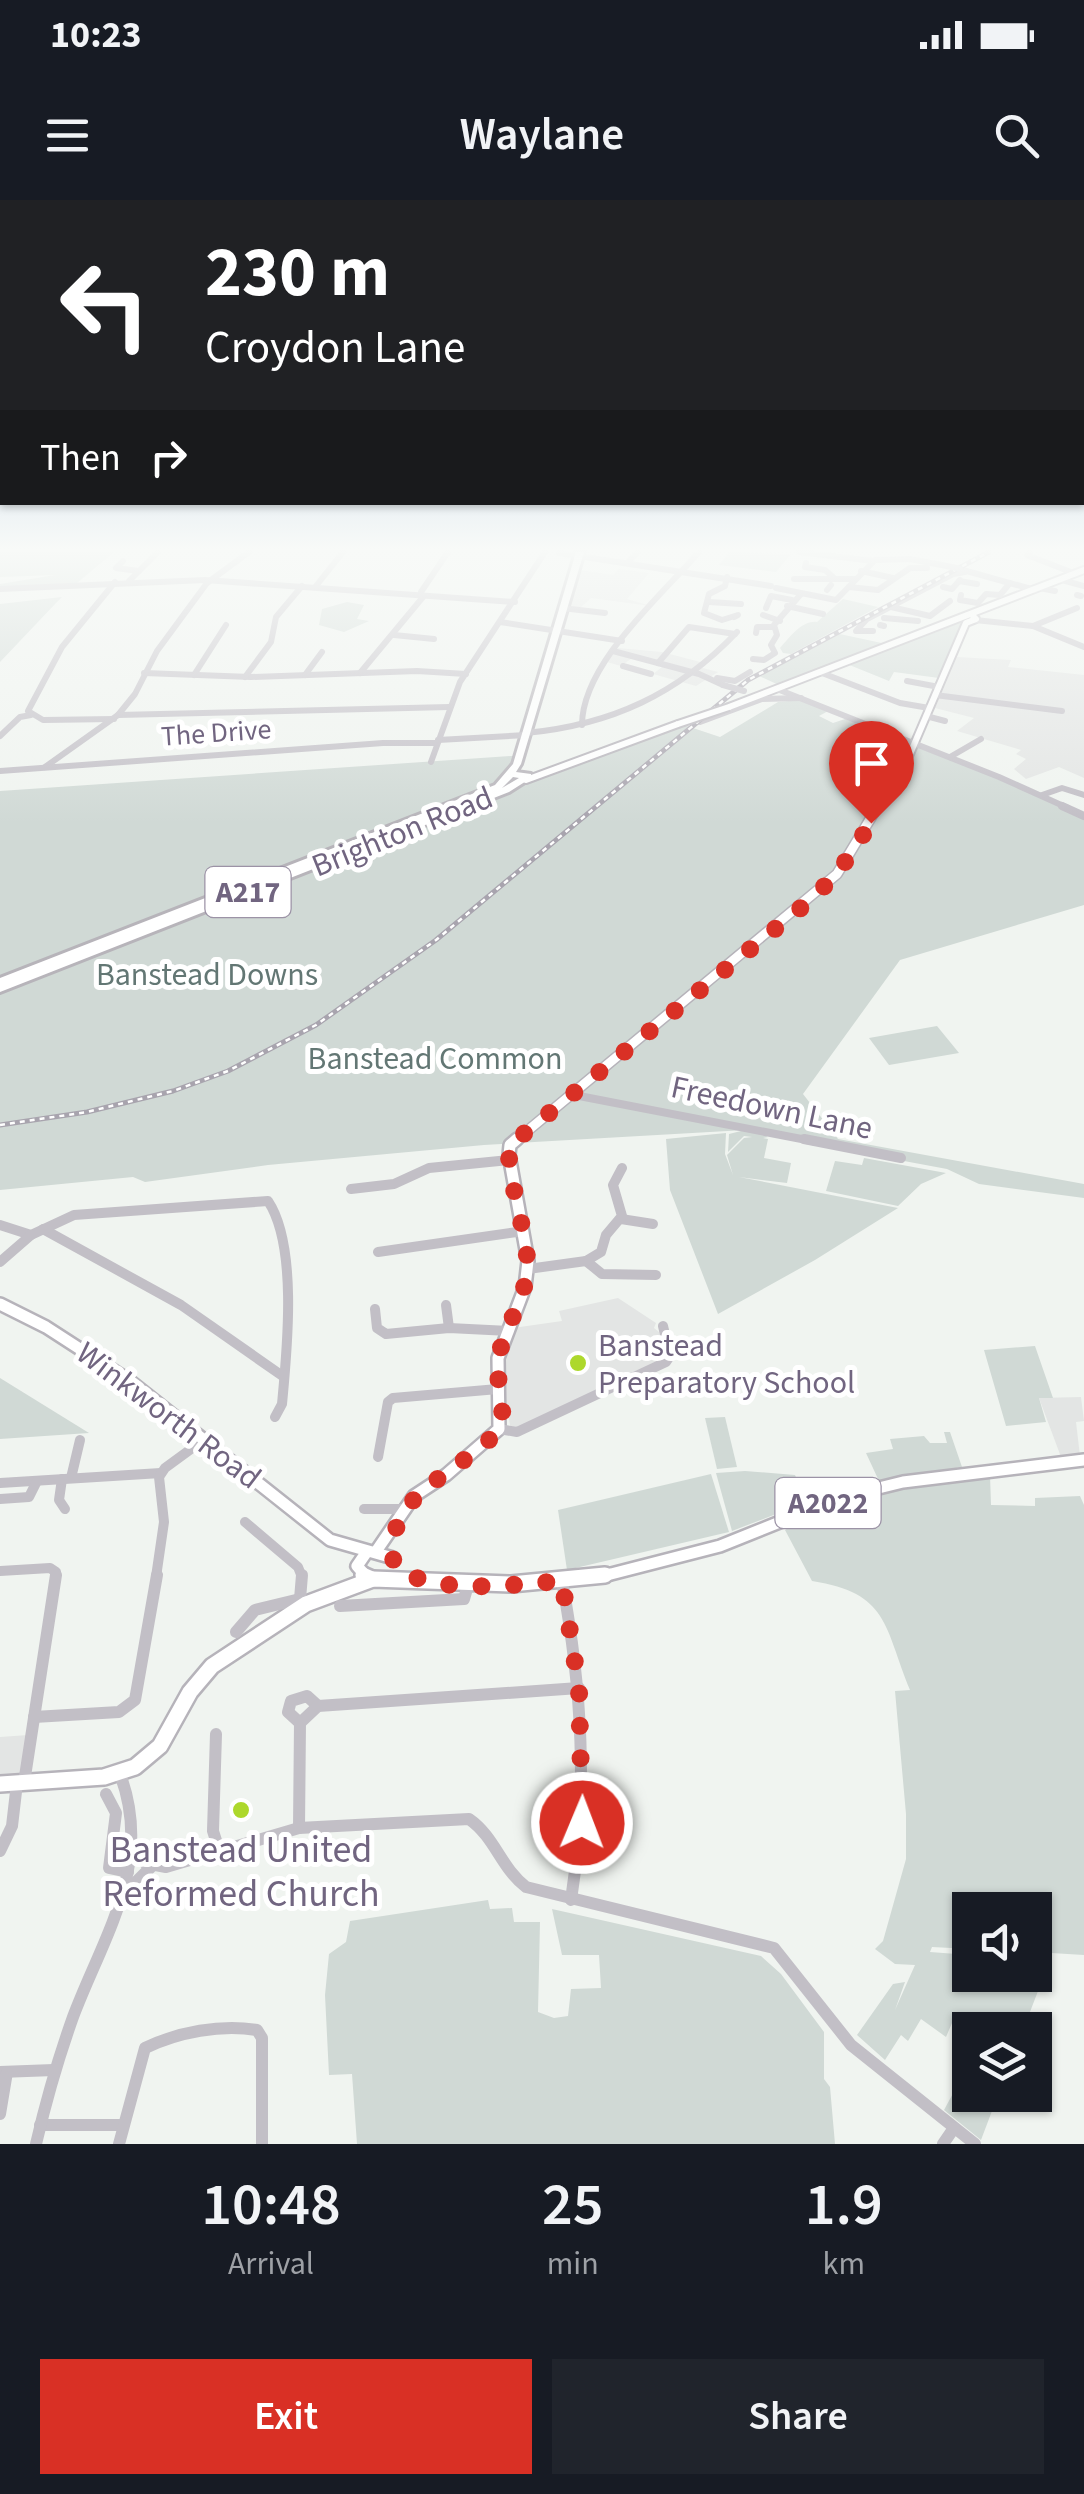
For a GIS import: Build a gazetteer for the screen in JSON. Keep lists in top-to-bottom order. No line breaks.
{"streets":{"highway":["Brighton Road","A217"],"main road":["Winkworth Road","A2022"],"street":["The Drive","Freedown Lane"]},"crossings":[["Winkworth Road","A2022"]],"parks":["Banstead Downs","Banstead Common"],"places":["Banstead Preparatory School","Banstead United Reformed Church"],"page":{"status":"10:23","header":"Waylane","turn":["230 m","Croydon Lane"],"then":"Then","eta":["10:48","Arrival","25","min","1.9","km"],"buttons":["Exit","Share"]}}
